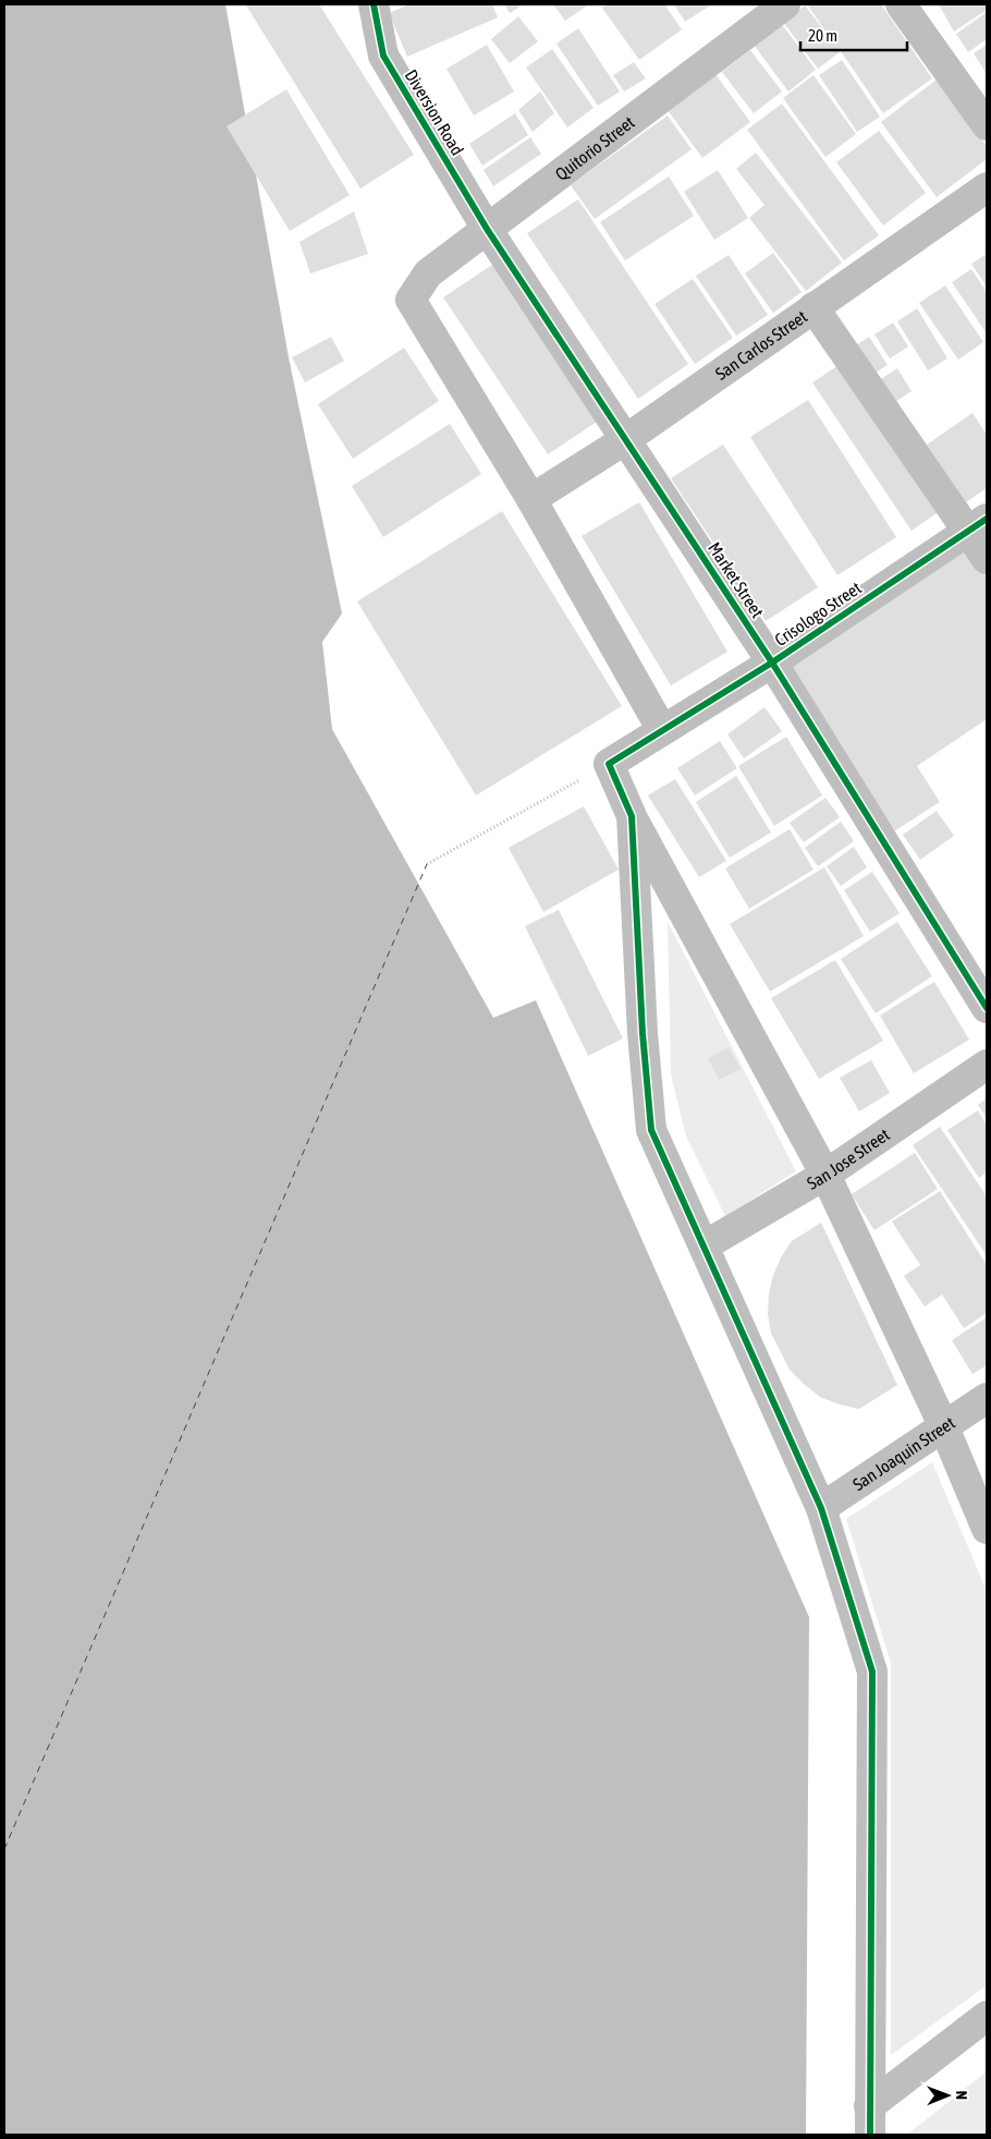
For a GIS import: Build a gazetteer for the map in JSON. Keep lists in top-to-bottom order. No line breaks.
{"streets":{"street":["Diversion Road","Quitorio Street","San Carlos Street","Market Street","Crisologo Street","San Jose Street","San Joaquin Street"]},"crossings":[["Diversion Road","Quitorio Street"],["Diversion Road","Market Street"],["Quitorio Street","San Carlos Street"],["Quitorio Street","Market Street"],["San Carlos Street","Market Street"],["Market Street","Crisologo Street"]],"scale_bar":"20 m","north":"right"}
